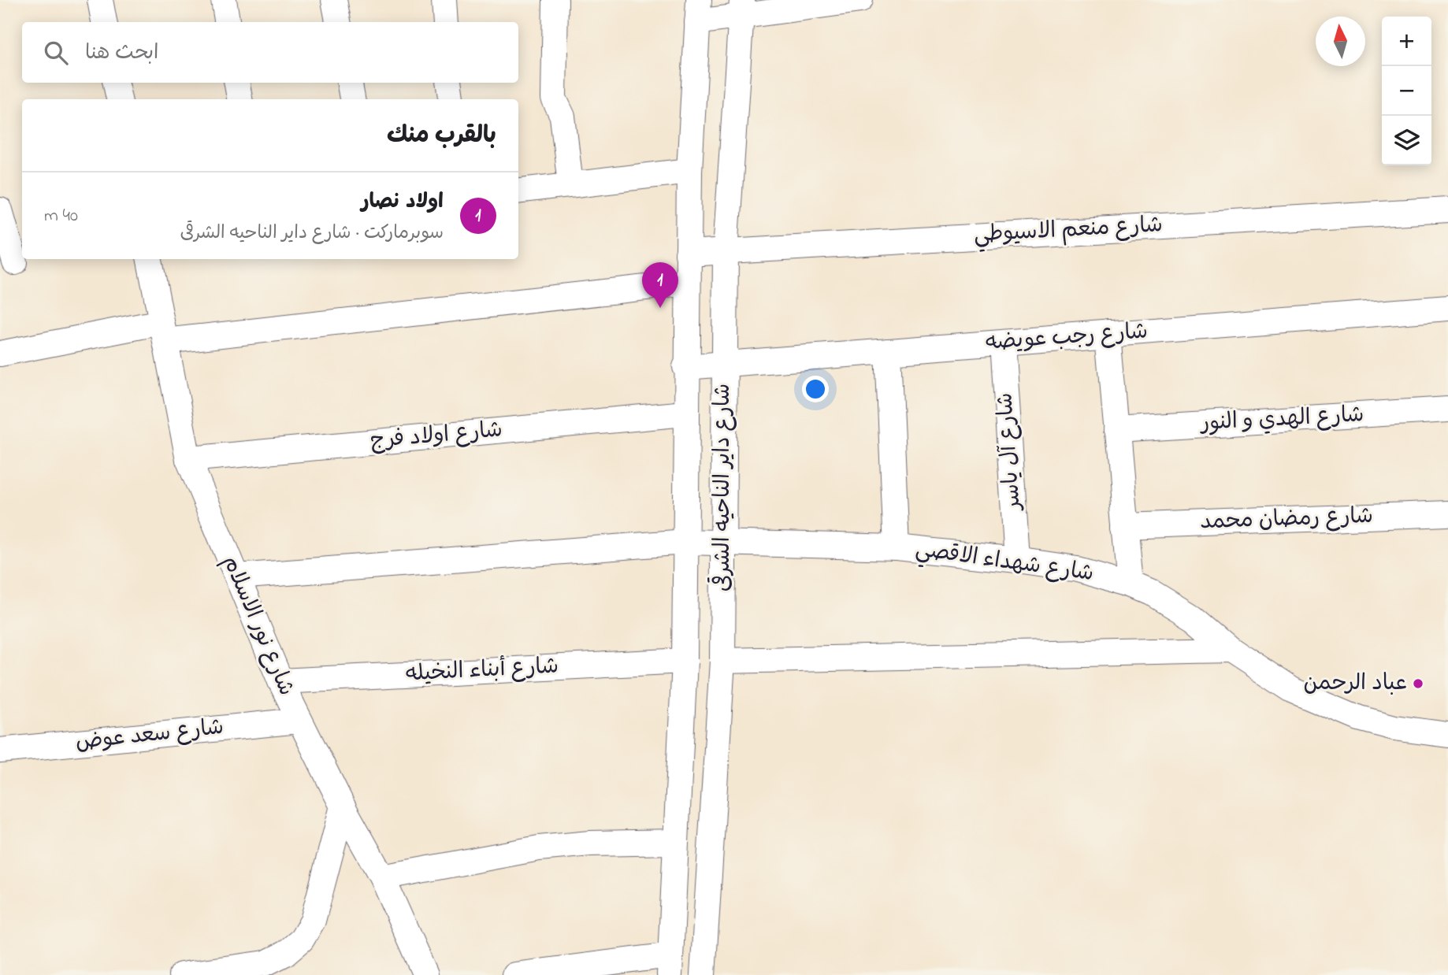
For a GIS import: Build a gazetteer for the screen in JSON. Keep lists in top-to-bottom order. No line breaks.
{"streets":{"street":["شارع منعم الاسيوطي","شارع رجب عويضه","شارع الهدي و النور","شارع اولاد فرج","شارع آل ياسر","شارع داير الناحيه الشرقى","شارع رمضان محمد","شارع شهداء الاقصي","شارع نور الاسلام","شارع أبناء النخيله","شارع سعد عوض"]},"crossings":[["شارع منعم الاسيوطي","شارع داير الناحيه الشرقى"],["شارع رجب عويضه","شارع آل ياسر"],["شارع رجب عويضه","شارع داير الناحيه الشرقى"],["شارع اولاد فرج","شارع داير الناحيه الشرقى"],["شارع اولاد فرج","شارع نور الاسلام"],["شارع آل ياسر","شارع شهداء الاقصي"],["شارع داير الناحيه الشرقى","شارع شهداء الاقصي"],["شارع داير الناحيه الشرقى","شارع أبناء النخيله"],["شارع شهداء الاقصي","شارع نور الاسلام"],["شارع نور الاسلام","شارع أبناء النخيله"],["شارع نور الاسلام","شارع سعد عوض"]],"places":["عباد الرحمن"],"north":"top","page":{"map_buttons":["+","−"],"search":"ابحث هنا","heading":"بالقرب منك","list":[{"mark":"1","name":"اولاد نصار","note":"سوبرماركت · شارع داير الناحيه الشرقى","value":"40 m"}],"pins":"1"}}
